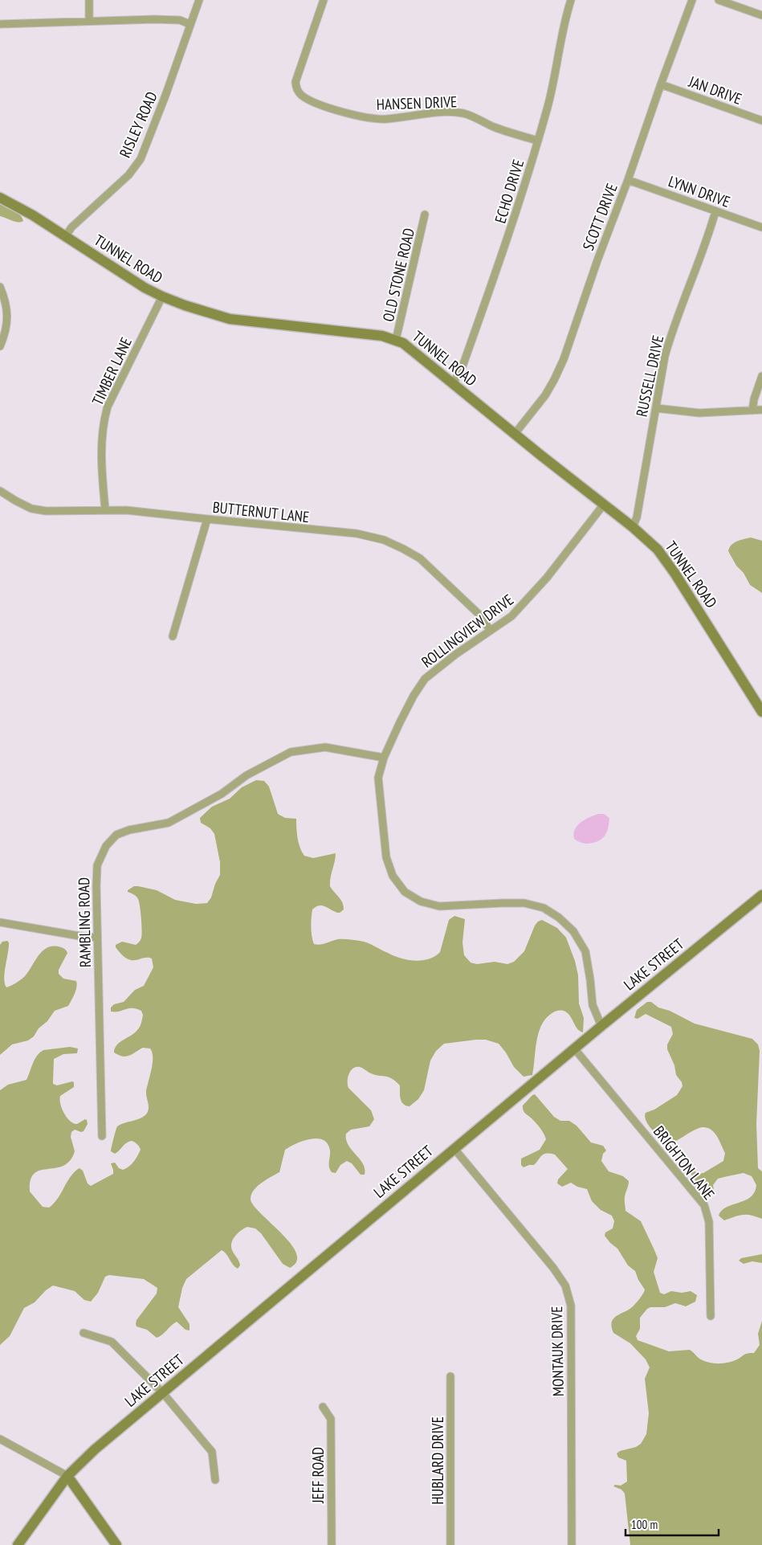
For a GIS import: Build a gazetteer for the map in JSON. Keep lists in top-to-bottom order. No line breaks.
{"streets":{"street":["JAN DRIVE","HANSEN DRIVE","RISLEY ROAD","ECHO DRIVE","LYNN DRIVE","SCOTT DRIVE","TUNNEL ROAD","OLD STONE ROAD","TIMBER LANE","RUSSELL DRIVE","BUTTERNUT LANE","ROLLINGVIEW DRIVE","RAMBLING ROAD","LAKE STREET","BRIGHTON LANE","MONTAUK DRIVE","HUBLARD DRIVE","JEFF ROAD"]},"crossings":[["JAN DRIVE","SCOTT DRIVE"],["HANSEN DRIVE","ECHO DRIVE"],["RISLEY ROAD","TUNNEL ROAD"],["ECHO DRIVE","TUNNEL ROAD"],["LYNN DRIVE","SCOTT DRIVE"],["LYNN DRIVE","RUSSELL DRIVE"],["SCOTT DRIVE","TUNNEL ROAD"],["TUNNEL ROAD","OLD STONE ROAD"],["TUNNEL ROAD","TIMBER LANE"],["TUNNEL ROAD","RUSSELL DRIVE"],["TUNNEL ROAD","ROLLINGVIEW DRIVE"],["TIMBER LANE","BUTTERNUT LANE"],["BUTTERNUT LANE","ROLLINGVIEW DRIVE"],["ROLLINGVIEW DRIVE","RAMBLING ROAD"],["ROLLINGVIEW DRIVE","LAKE STREET"],["LAKE STREET","BRIGHTON LANE"],["LAKE STREET","MONTAUK DRIVE"]],"scale_bar":"100 m"}
